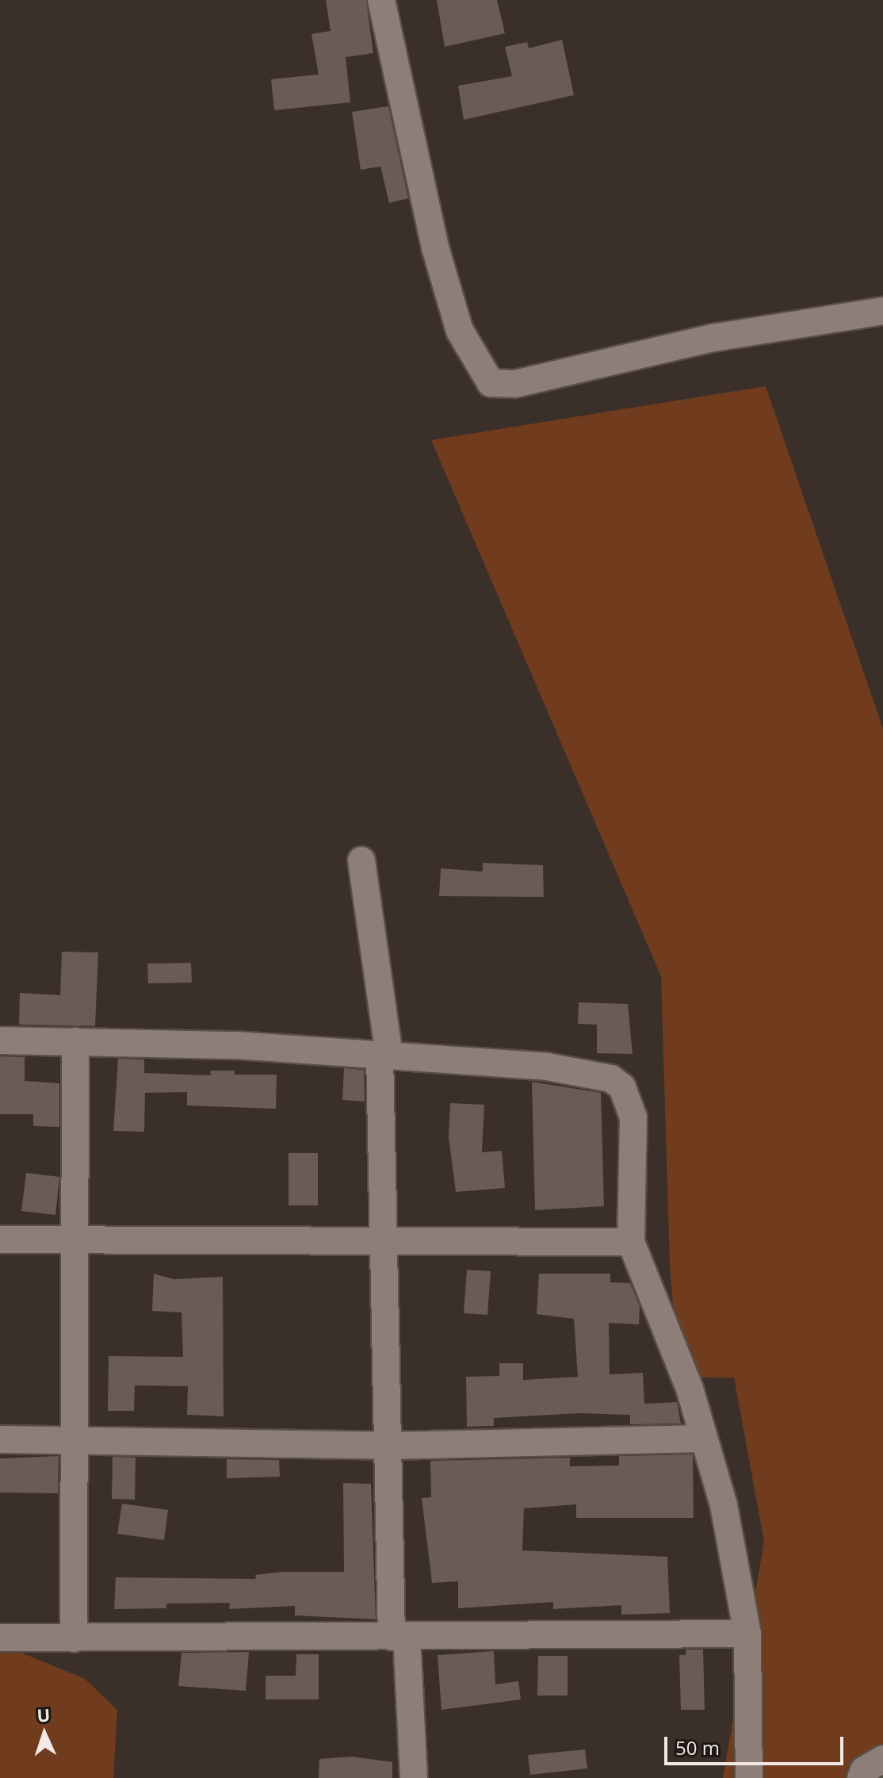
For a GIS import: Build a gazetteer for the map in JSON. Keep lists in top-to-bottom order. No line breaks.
{"scale_bar":"50 m","north":"top"}
